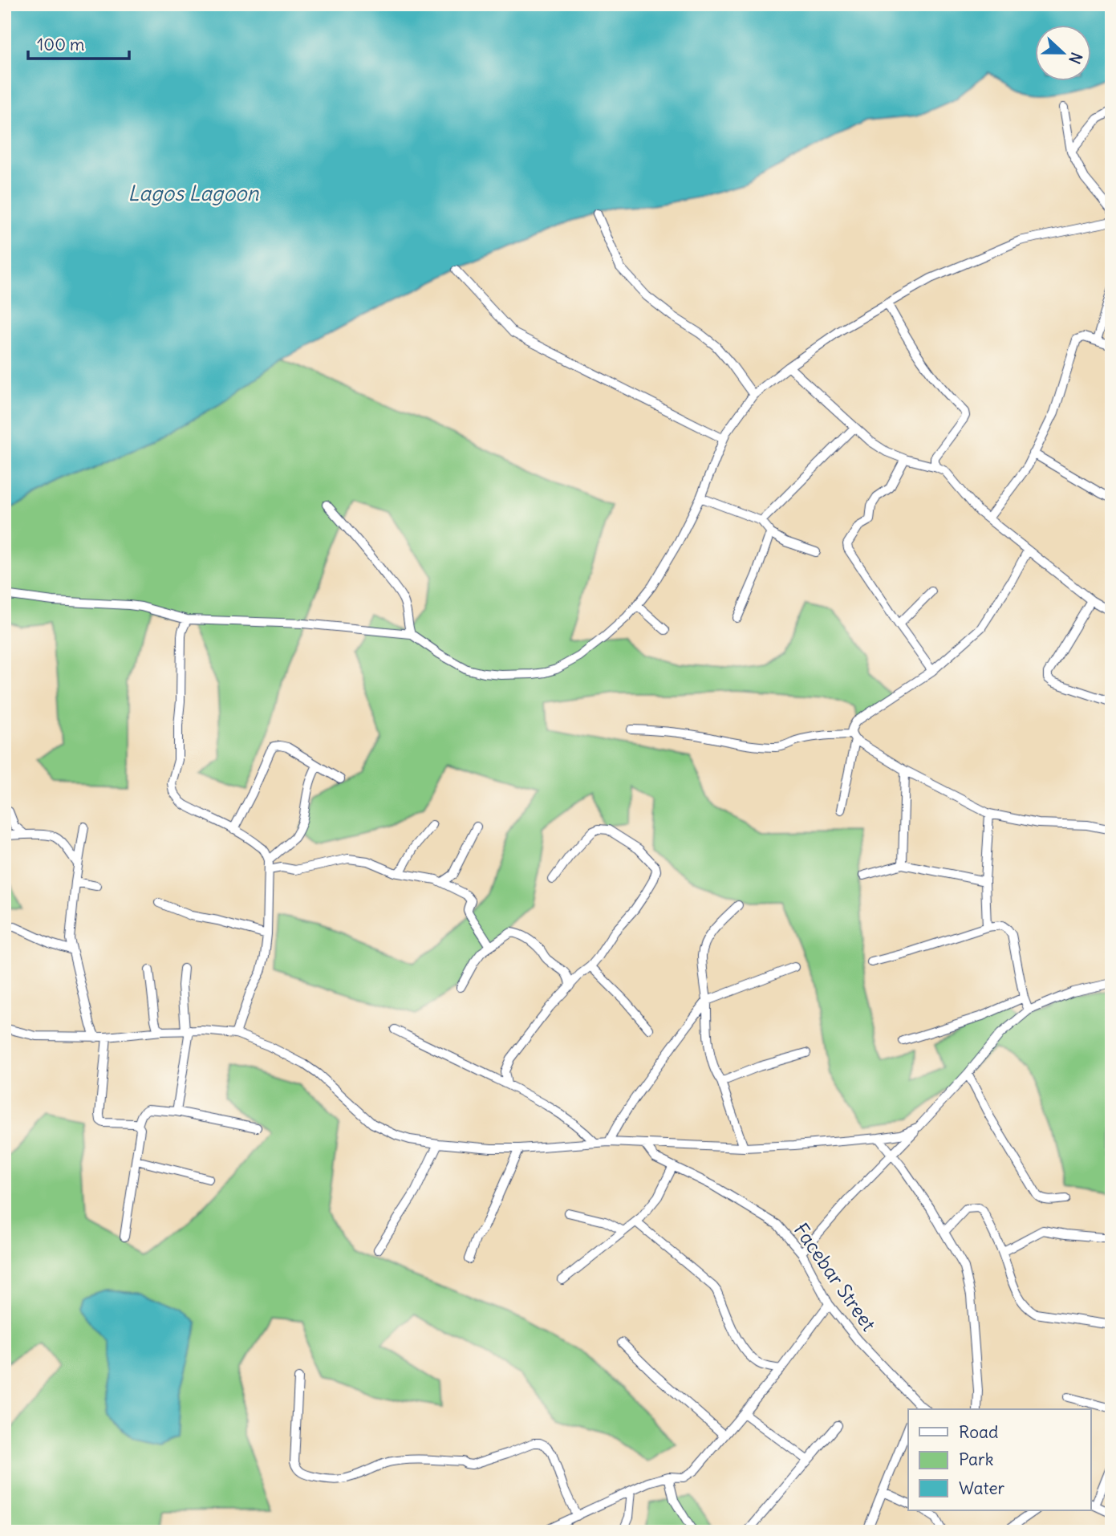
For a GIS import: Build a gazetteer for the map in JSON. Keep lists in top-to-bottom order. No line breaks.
{"streets":{"street":["Facebar Street"]},"water":["Lagos Lagoon"],"legend":["Road","Park","Water"],"scale_bar":"100 m","north":"right"}
